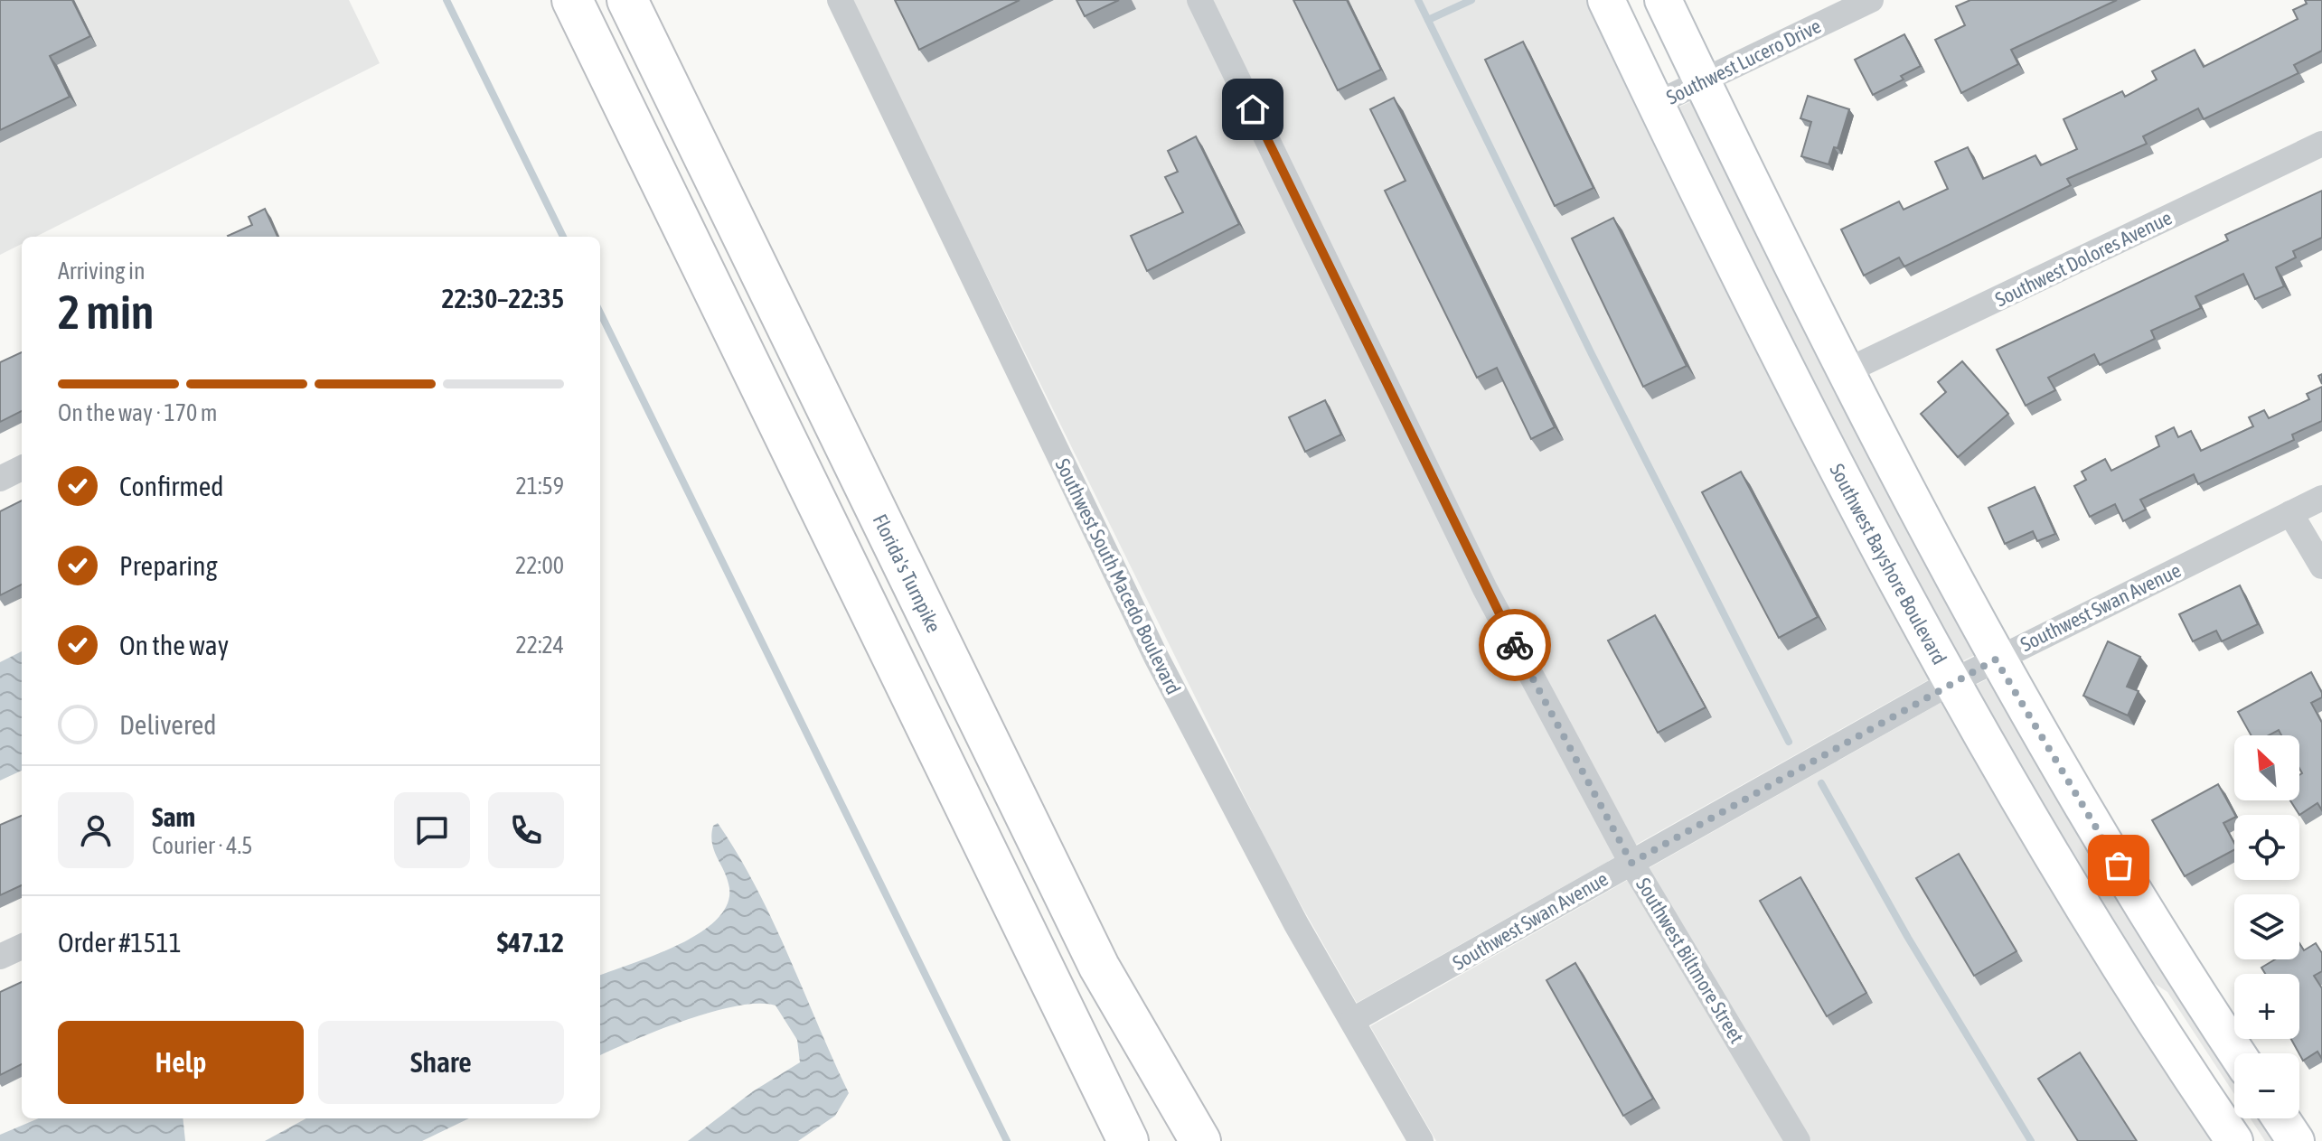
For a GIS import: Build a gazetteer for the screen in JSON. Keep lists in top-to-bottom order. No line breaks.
{"streets":{"highway":["Florida's Turnpike"],"main road":["Southwest Bayshore Boulevard"],"street":["Southwest Lucero Drive","Southwest Dolores Avenue","Southwest South Macedo Boulevard","Southwest Swan Avenue","Southwest Biltmore Street"]},"crossings":[["Southwest Lucero Drive","Southwest Bayshore Boulevard"],["Southwest Bayshore Boulevard","Southwest Swan Avenue"],["Southwest South Macedo Boulevard","Southwest Swan Avenue"],["Southwest Swan Avenue","Southwest Biltmore Street"]],"north":"top left","page":{"heading":["2 min","Arriving in","22:30–22:35"],"panel":["Sam","Courier · 4.5","Order #1511","$47.12"],"bar":"On the way · 170 m","list":[["Confirmed","21:59"],["Preparing","22:00"],["On the way","22:24"],"Delivered"],"map_buttons":["+","−"],"buttons":["Help","Share"]}}
